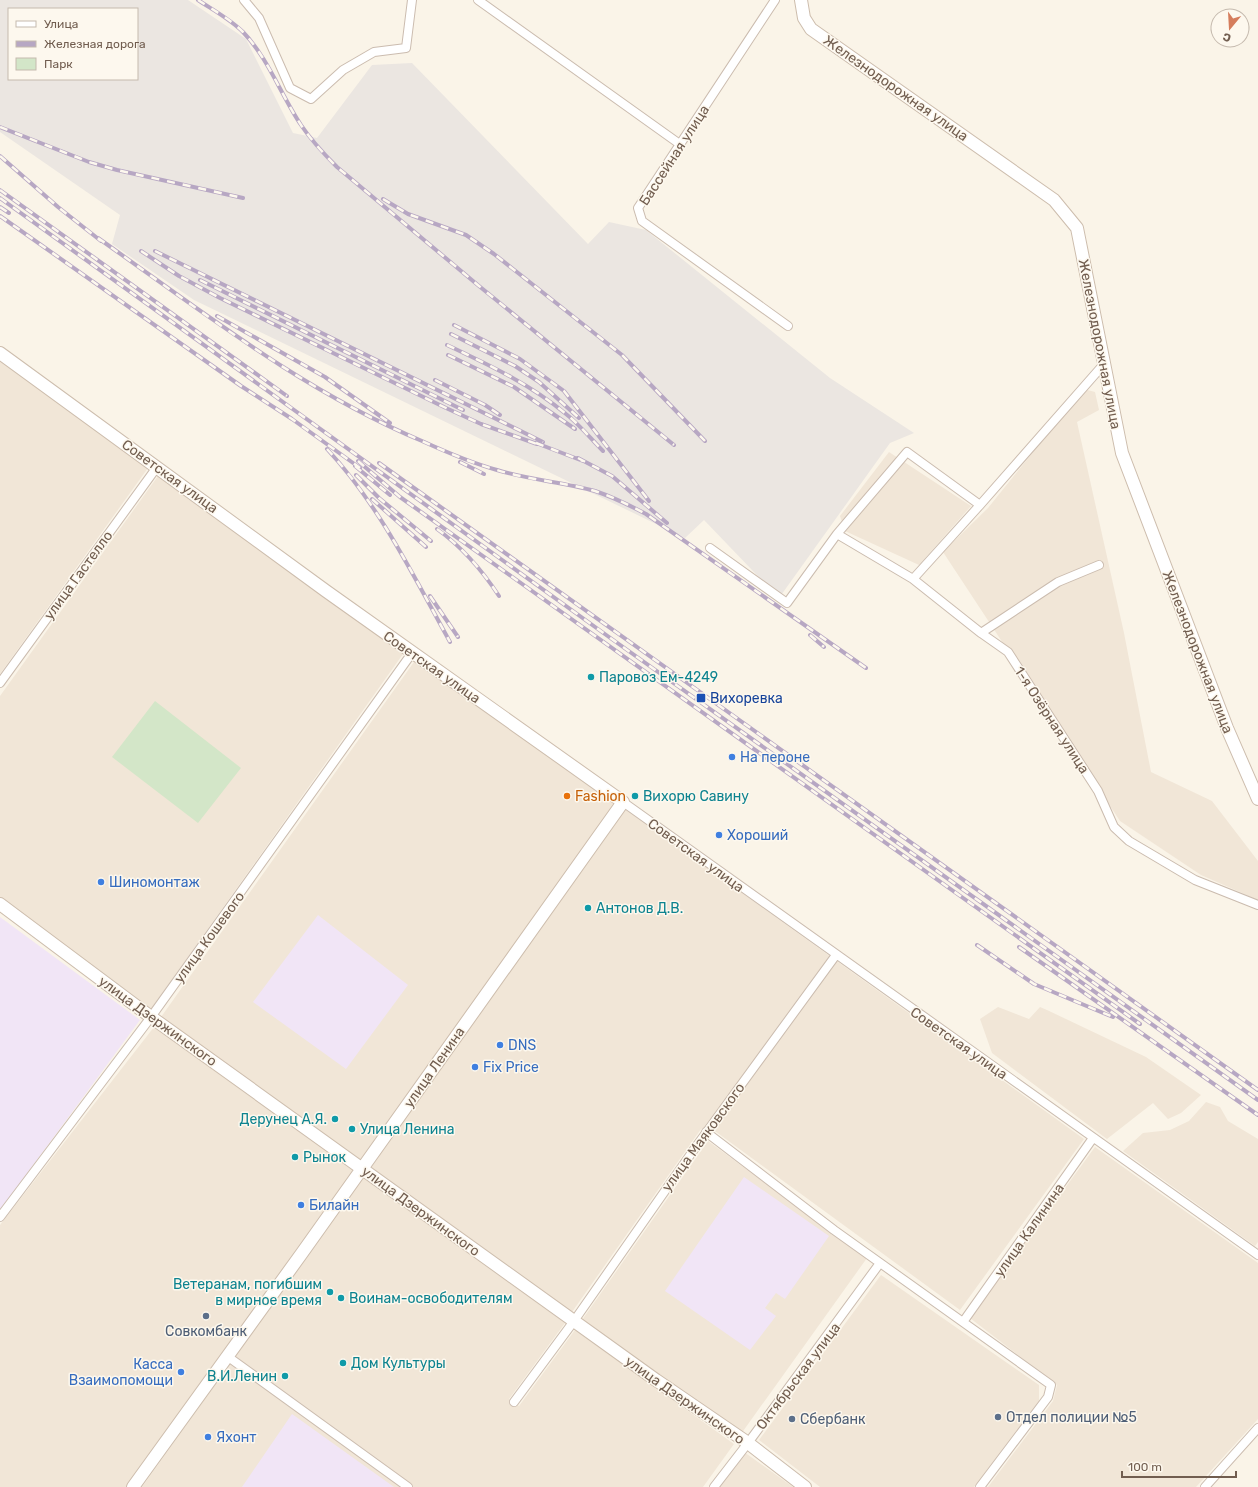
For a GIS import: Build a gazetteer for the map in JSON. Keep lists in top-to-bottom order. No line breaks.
{"streets":{"street":["Железнодорожная улица","Бассейная улица","Советская улица","улица Гастелло","1-я Озёрная улица","улица Кошевого","улица Дзержинского","улица Ленина","улица Маяковского","улица Калинина","Октябрьская улица"]},"crossings":[["Советская улица","улица Гастелло"],["Советская улица","улица Кошевого"],["Советская улица","улица Ленина"],["Советская улица","улица Маяковского"],["Советская улица","улица Калинина"],["улица Кошевого","улица Дзержинского"],["улица Дзержинского","улица Ленина"],["улица Дзержинского","улица Маяковского"],["улица Дзержинского","Октябрьская улица"]],"places":{"other":["Паровоз Ем-4249","На пероне","Fashion","Вихорю Савину","Хороший","Шиномонтаж","Антонов Д.В.","DNS","Fix Price","Дерунец А.Я.","Улица Ленина","Рынок","Билайн","Ветеранам, погибшим в мирное время","Воинам-освободителям","Совкомбанк","Дом Культуры","Касса Взаимопомощи","В.И.Ленин","Отдел полиции №5","Сбербанк","Яхонт"],"transit":["Вихоревка"]},"legend":["Улица","Железная дорога","Парк"],"scale_bar":"100 m","north":"bottom"}
